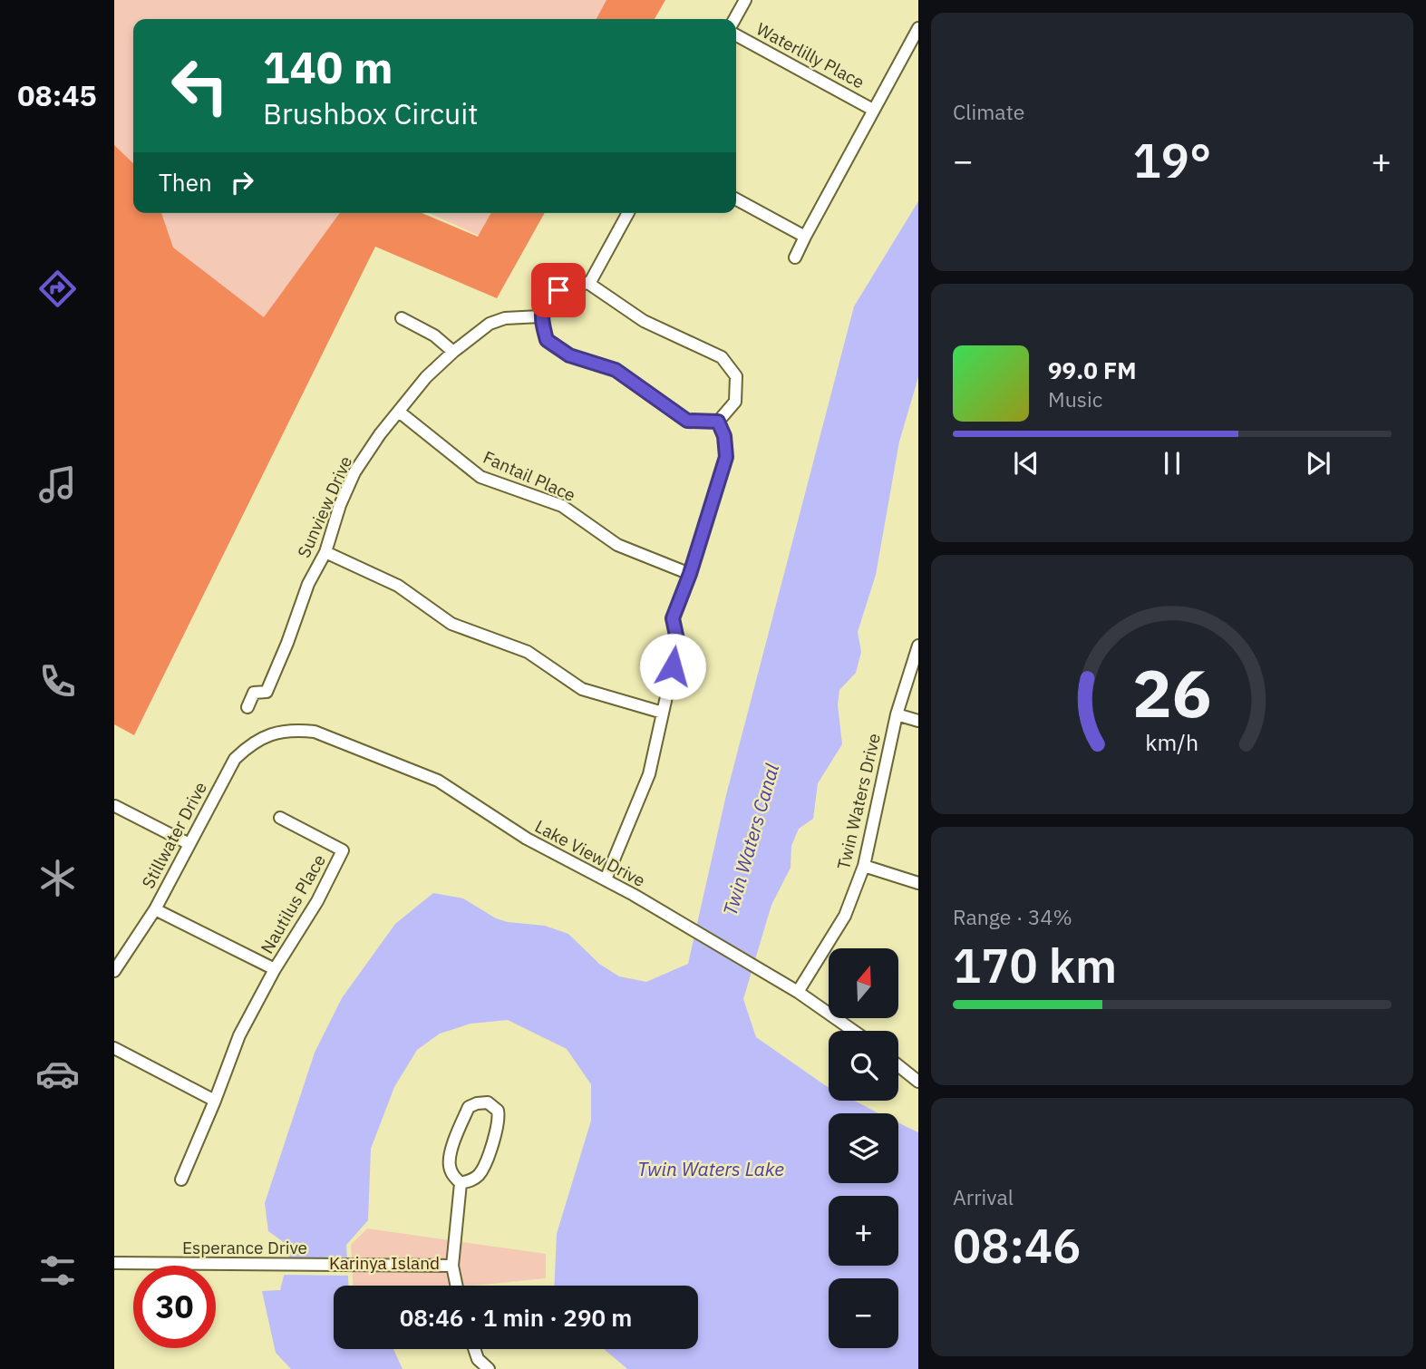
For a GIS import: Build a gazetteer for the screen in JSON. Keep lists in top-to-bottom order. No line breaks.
{"streets":{"street":["Waterlilly Place","Fantail Place","Sunview Drive","Twin Waters Drive","Stillwater Drive","Lake View Drive","Nautilus Place","Esperance Drive"]},"crossings":[["Fantail Place","Sunview Drive"],["Twin Waters Drive","Lake View Drive"],["Stillwater Drive","Lake View Drive"],["Stillwater Drive","Nautilus Place"]],"water":["Twin Waters Canal","Twin Waters Lake"],"parks":["Karinya Island"],"north":"top","page":{"tabs":"08:45","tile":["Climate",["Range · 34%","170 km"],["Arrival","08:46"]],"turn":["140 m","Brushbox Circuit"],"heat":["−","19°","+"],"then":"Then","song":["99.0 FM","Music"],"map_buttons":["+","−"],"limit":"30","trip":"08:46 · 1 min · 290 m","gauge":["26","km/h"]}}
